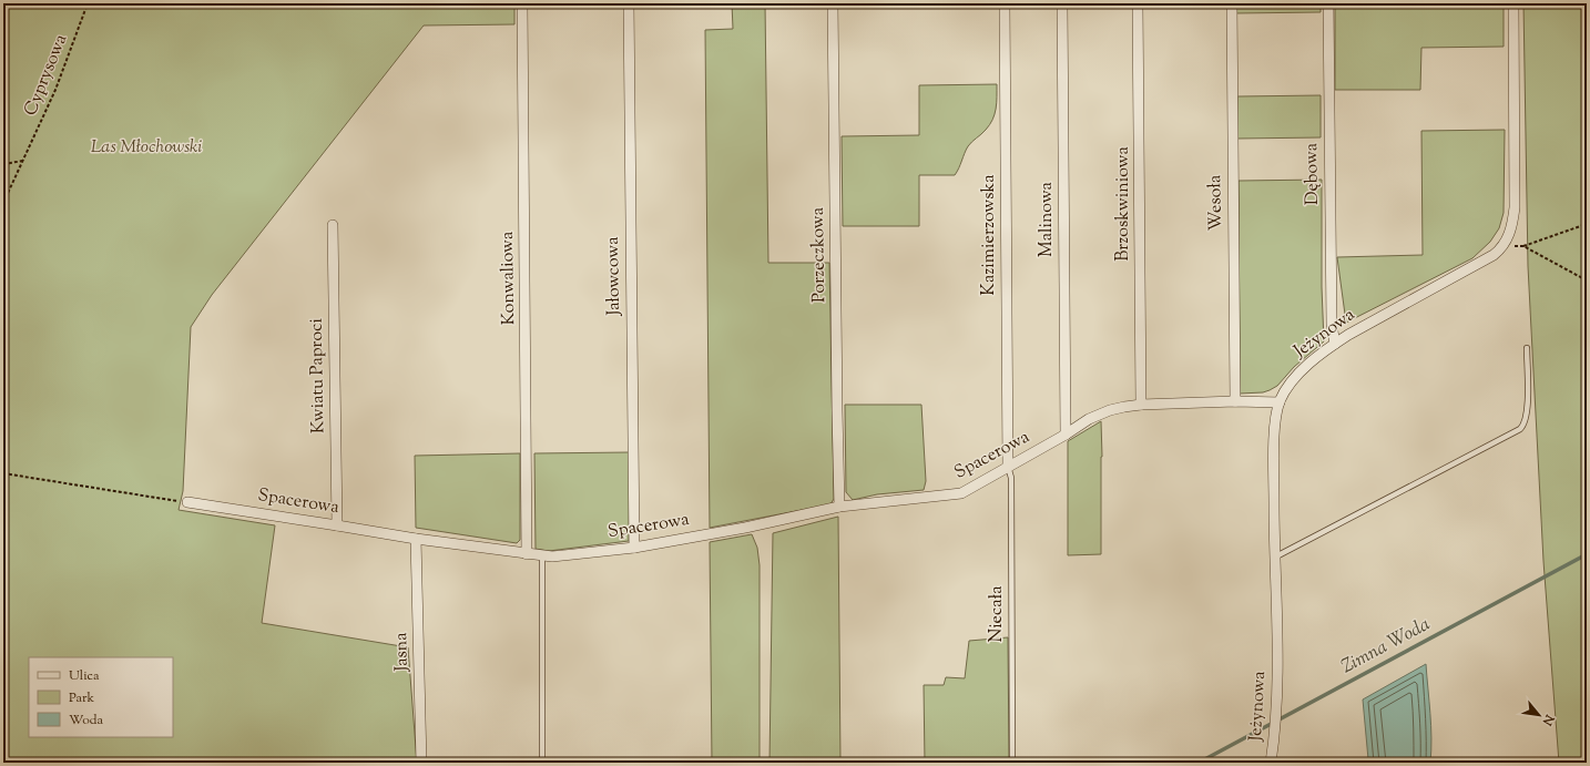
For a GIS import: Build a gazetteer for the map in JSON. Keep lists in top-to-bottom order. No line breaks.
{"streets":{"street":["Dębowa","Wesoła","Brzoskwiniowa","Malinowa","Kazimierzowska","Porzeczkowa","Jałowcowa","Konwaliowa","Jeżynowa","Kwiatu Paproci","Spacerowa","Jasna"],"lane":["Niecała"],"path":["Cyprysowa"]},"crossings":[["Dębowa","Jeżynowa"],["Wesoła","Spacerowa"],["Brzoskwiniowa","Spacerowa"],["Malinowa","Spacerowa"],["Kazimierzowska","Spacerowa"],["Kazimierzowska","Niecała"],["Porzeczkowa","Spacerowa"],["Jałowcowa","Spacerowa"],["Konwaliowa","Spacerowa"],["Jeżynowa","Spacerowa"],["Kwiatu Paproci","Spacerowa"],["Spacerowa","Niecała"],["Spacerowa","Jasna"]],"water":["Zimna Woda"],"parks":["Las Młochowski"],"legend":["Ulica","Park","Woda"],"north":"bottom right"}
